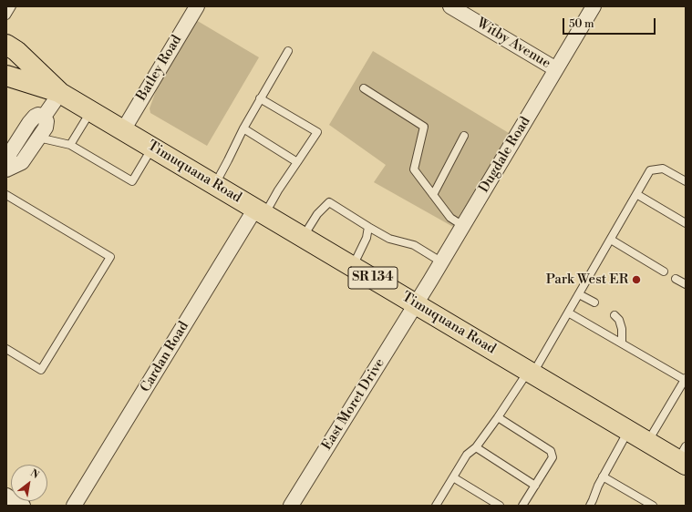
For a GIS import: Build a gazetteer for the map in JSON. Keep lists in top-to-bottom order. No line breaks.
{"streets":{"main road":["Timuquana Road","SR 134"],"street":["Witby Avenue","Batley Road","Dugdale Road","Cardan Road","East Moret Drive"]},"crossings":[["Witby Avenue","Dugdale Road"],["Batley Road","Timuquana Road"],["Dugdale Road","Timuquana Road"],["Dugdale Road","East Moret Drive"],["Timuquana Road","Cardan Road"],["Timuquana Road","East Moret Drive"]],"places":["Park West ER"],"scale_bar":"50 m","north":"top right"}
